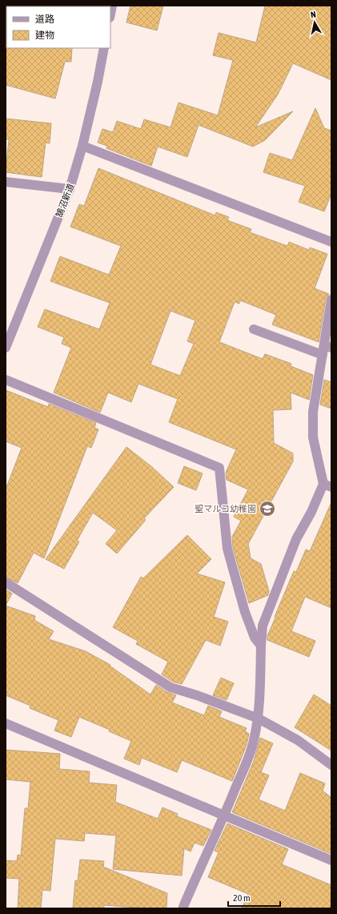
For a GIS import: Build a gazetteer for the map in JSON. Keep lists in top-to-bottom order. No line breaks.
{"streets":{"street":["鵠沼新道"]},"places":{"school or university":["聖マルコ幼稚園"]},"legend":["道路","建物"],"scale_bar":"20 m","north":"top"}
